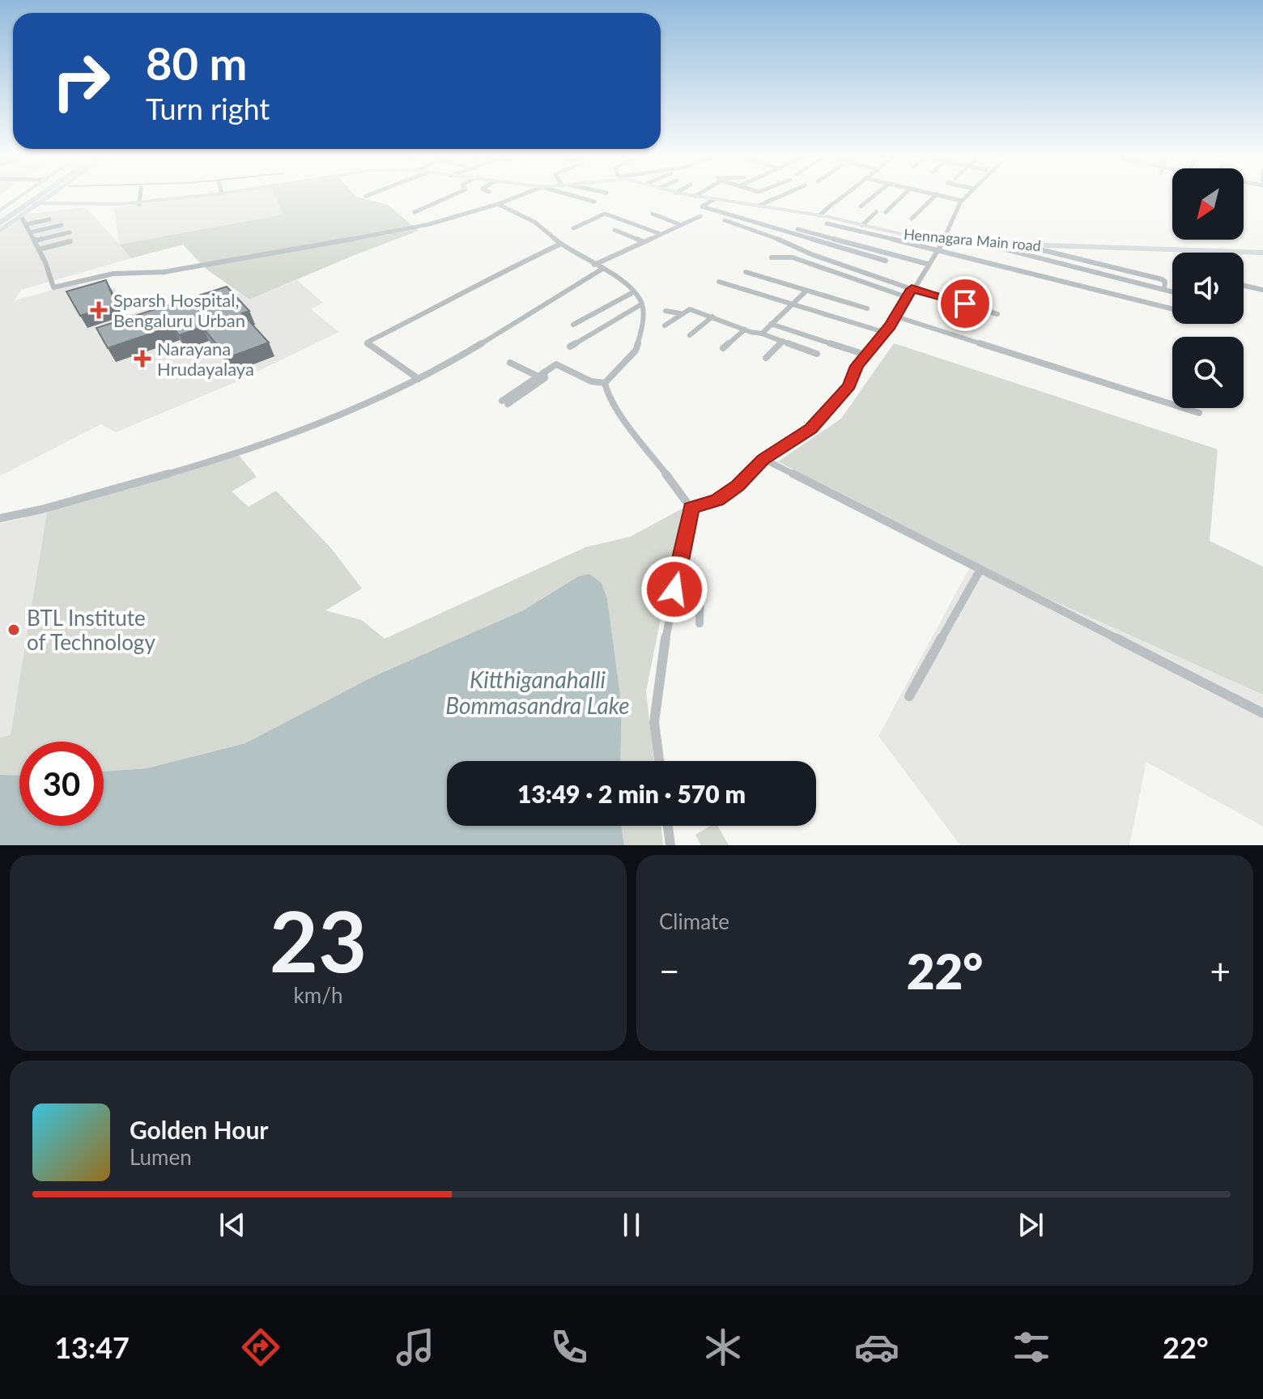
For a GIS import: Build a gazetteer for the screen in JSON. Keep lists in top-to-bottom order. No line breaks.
{"streets":{"street":["Hennagara Main road"]},"water":["Kitthiganahalli Bommasandra Lake"],"places":{"health":["Sparsh Hospital, Bengaluru Urban","Narayana Hrudayalaya"],"other":["BTL Institute of Technology"]},"north":"bottom left","page":{"turn":["80 m","Turn right"],"limit":"30","trip":"13:49 · 2 min · 570 m","tile":[["23","km/h"],"Climate"],"heat":["−","22°","+"],"song":["Golden Hour","Lumen"],"tabs":["13:47","22°"]}}
